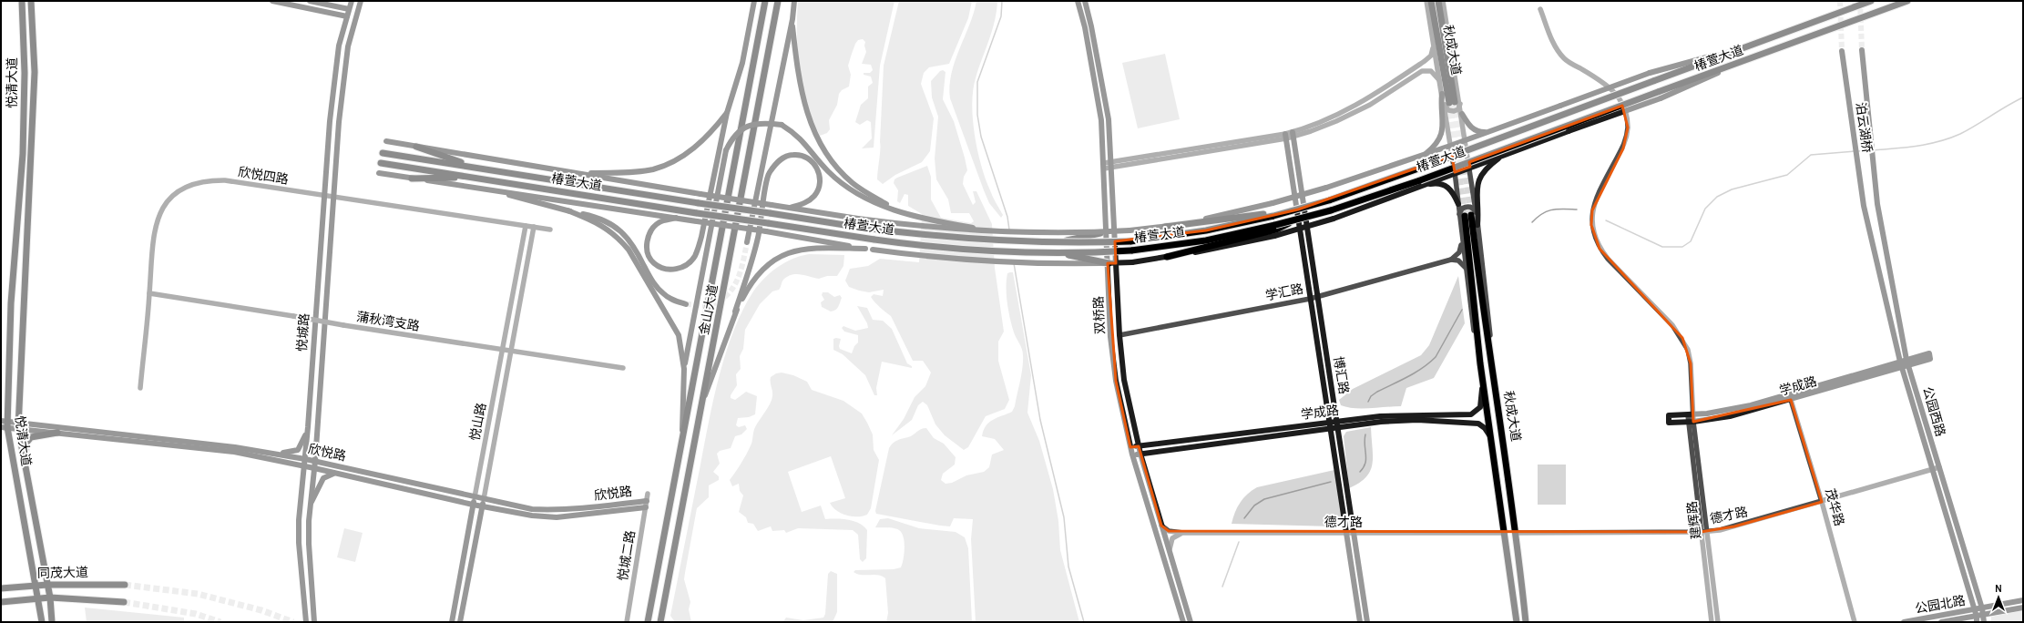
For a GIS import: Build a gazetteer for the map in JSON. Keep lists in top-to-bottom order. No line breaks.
{"streets":{"main road":["秋成大道","椿萱大道","悦清大道","泊云湖桥","金山大道","双桥路","悦城路","博汇路","学成路","公园西路","悦山路","欣悦路","同茂大道","公园北路"],"street":["欣悦四路","学汇路","蒲秋湾支路","茂华路","德才路","建辉路","悦城二路"]},"crossings":[["秋成大道","学成路"],["秋成大道","德才路"],["悦清大道","欣悦路"],["悦清大道","同茂大道"],["泊云湖桥","公园西路"],["欣悦四路","蒲秋湾支路"],["欣悦四路","悦城路"],["欣悦四路","悦山路"],["学汇路","双桥路"],["学汇路","博汇路"],["双桥路","学成路"],["双桥路","德才路"],["蒲秋湾支路","悦山路"],["悦城路","欣悦路"],["博汇路","学成路"],["博汇路","德才路"],["学成路","公园西路"],["学成路","茂华路"],["学成路","建辉路"],["公园西路","德才路"],["公园西路","公园北路"],["悦山路","欣悦路"],["欣悦路","悦城二路"],["茂华路","德才路"],["德才路","建辉路"]],"north":"top"}
